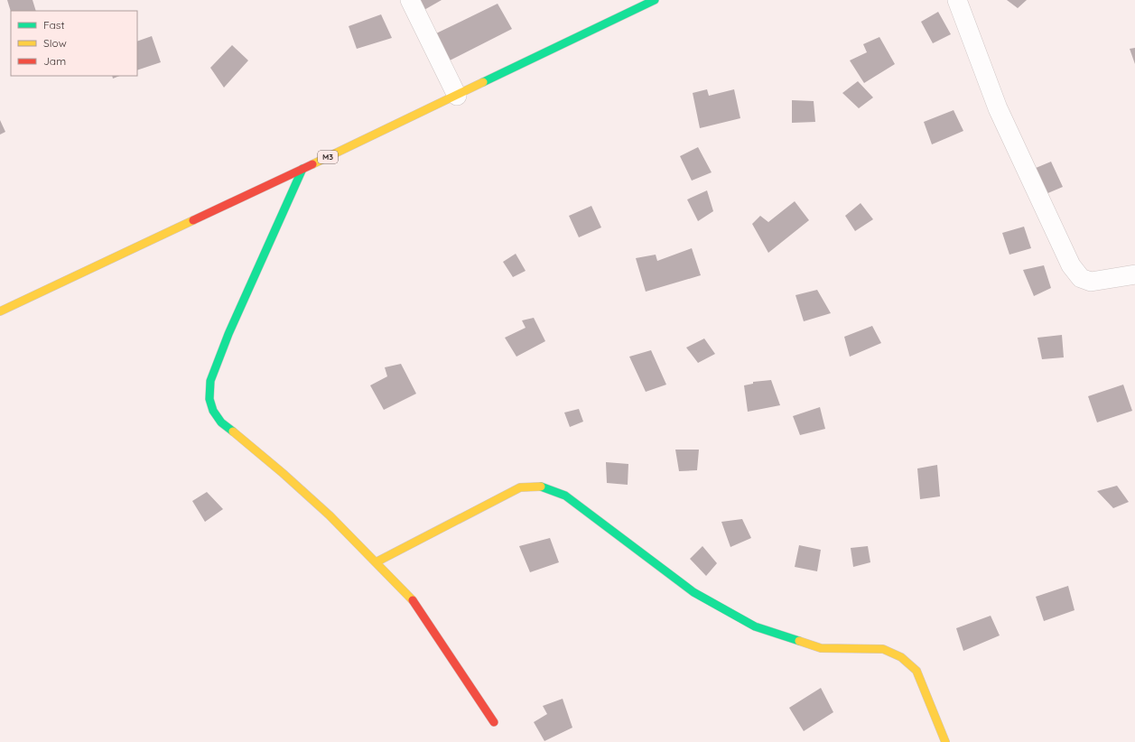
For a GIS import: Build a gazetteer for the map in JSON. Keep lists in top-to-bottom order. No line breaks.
{"streets":{"street":["M3"]},"legend":["Fast","Slow","Jam"]}
